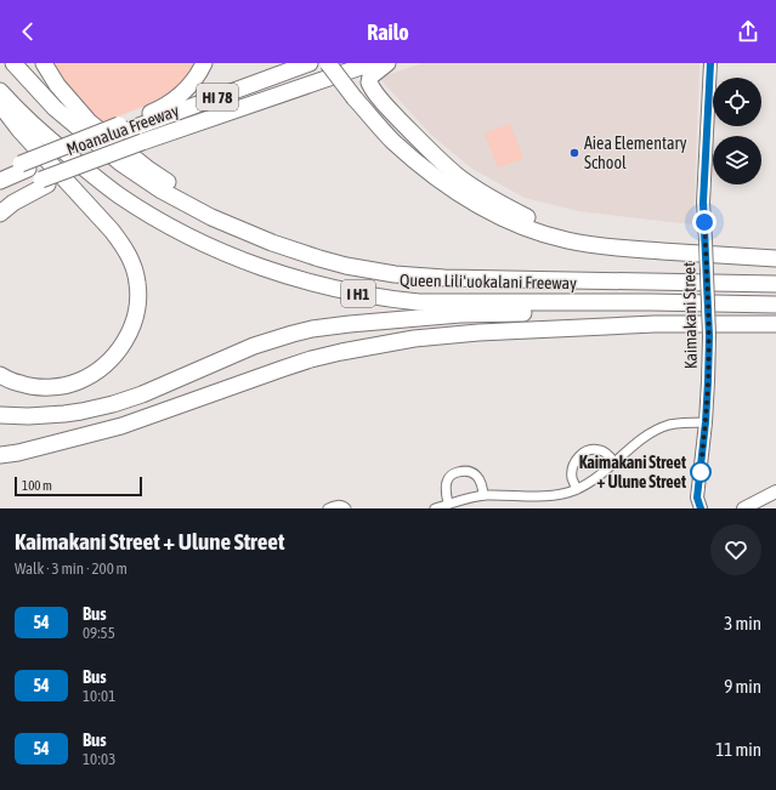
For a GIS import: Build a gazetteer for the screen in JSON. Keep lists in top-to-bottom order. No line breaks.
{"streets":{"highway":["HI 78","Moanalua Freeway","Queen Liliʻuokalani Freeway","I H1"],"street":["Kaimakani Street"]},"places":["Aiea Elementary School","Kaimakani Street + Ulune Street"],"lines":["bus line 54"],"scale_bar":"100 m","page":{"header":"Railo","scale":"100 m","heading":["Kaimakani Street + Ulune Street","Walk · 3 min · 200 m"],"list":[{"mark":"54","name":"Bus","note":"09:55","value":"3 min"},{"mark":"54","name":"Bus","note":"10:01","value":"9 min"},{"mark":"54","name":"Bus","note":"10:03","value":"11 min"}]}}
